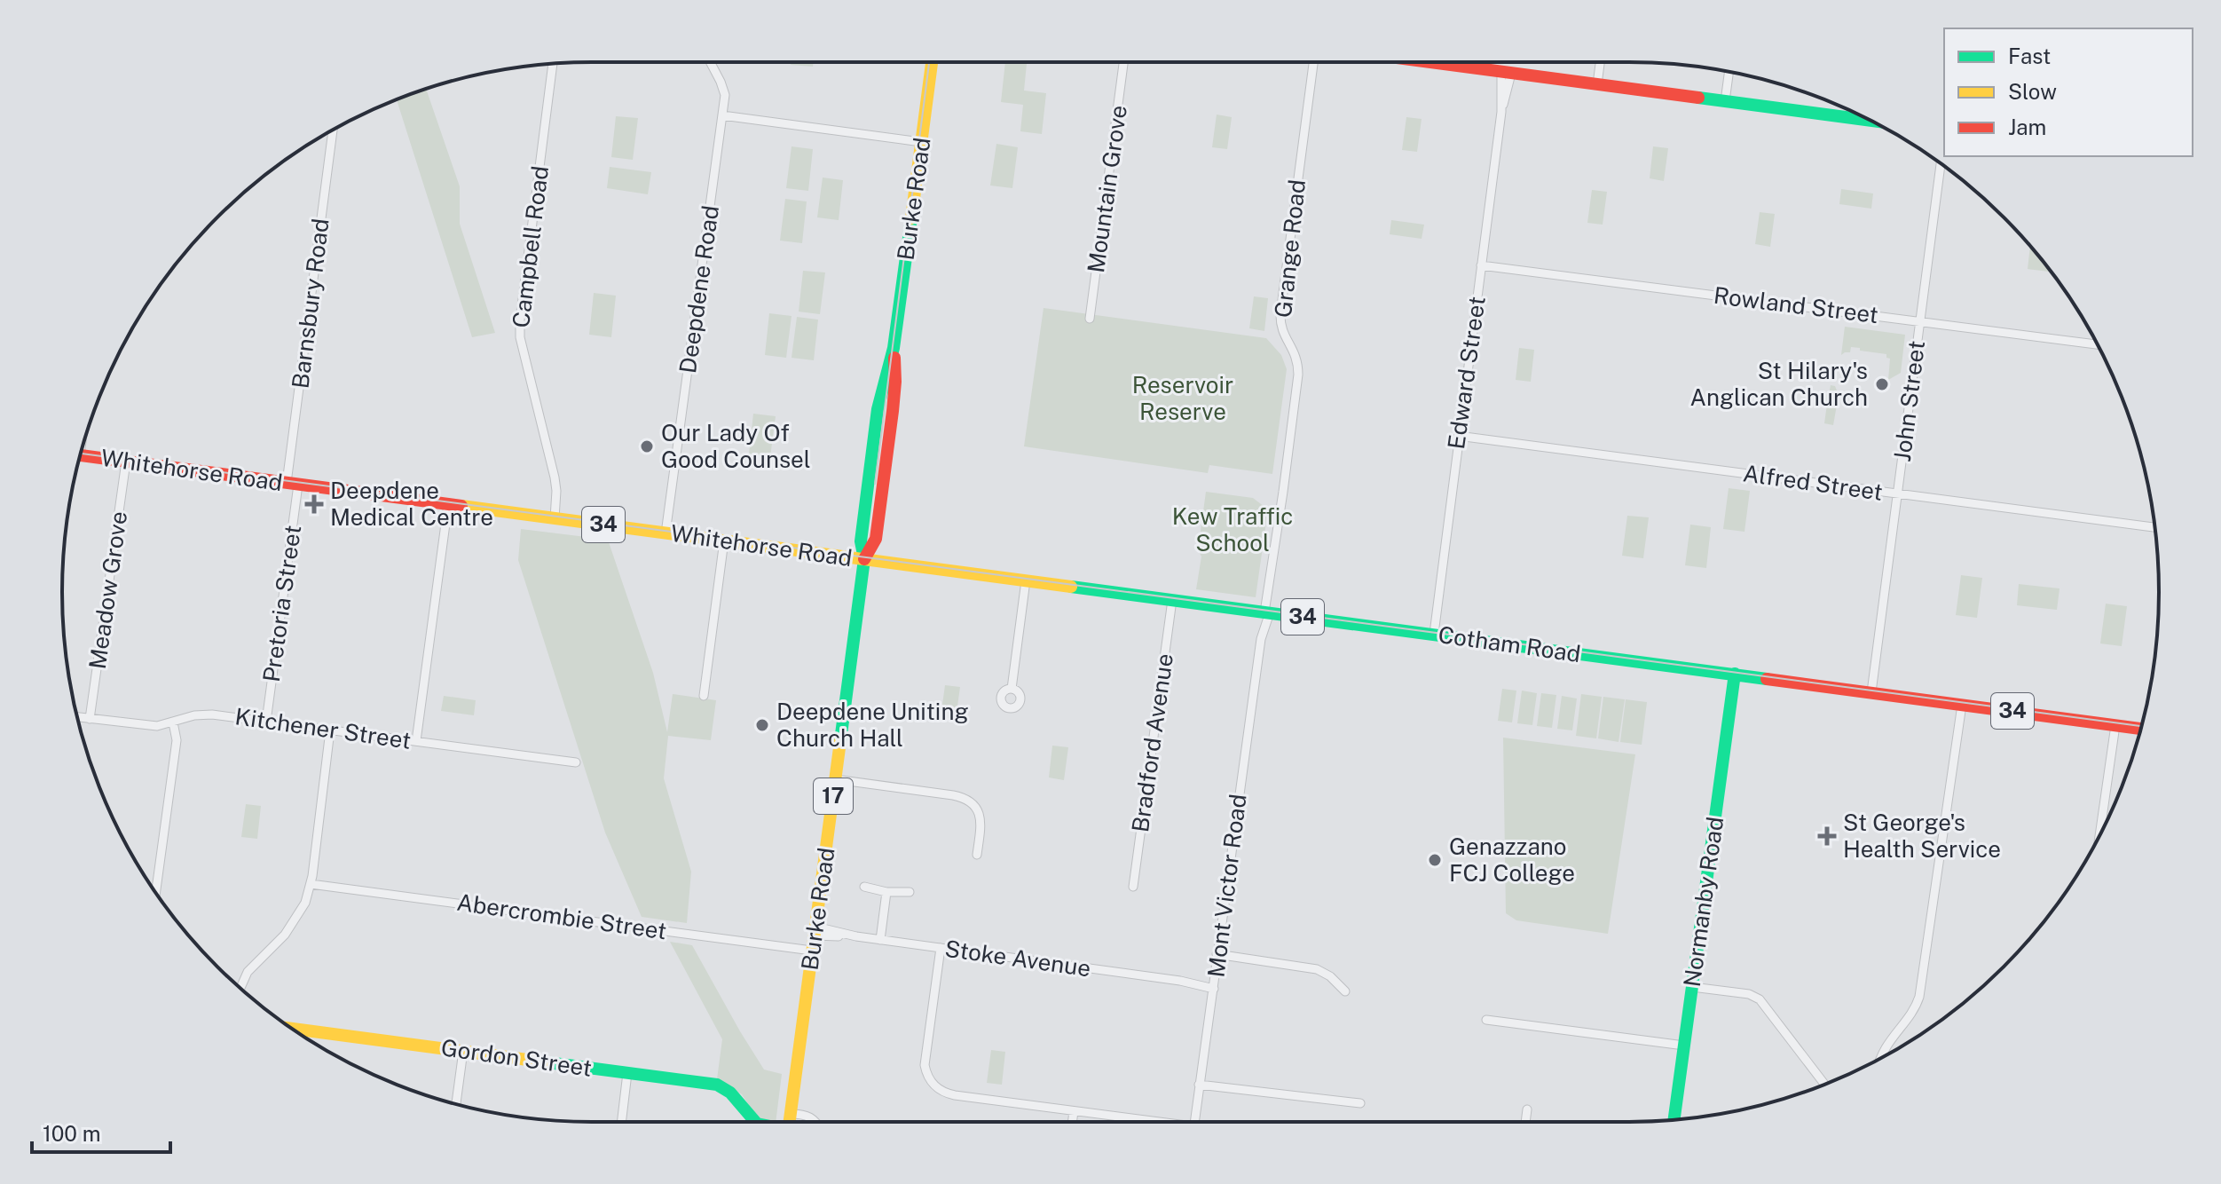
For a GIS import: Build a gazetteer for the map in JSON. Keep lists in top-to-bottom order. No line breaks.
{"streets":{"main road":["Burke Road","Whitehorse Road","34","Cotham Road","17","Normanby Road","Gordon Street"],"street":["Mountain Grove","Campbell Road","Grange Road","Deepdene Road","Barnsbury Road","Rowland Street","Edward Street","John Street","Alfred Street","Meadow Grove","Pretoria Street","Kitchener Street","Bradford Avenue","Mont Victor Road","Abercrombie Street","Stoke Avenue"]},"crossings":[["Burke Road","Whitehorse Road"],["Burke Road","Cotham Road"],["Burke Road","Abercrombie Street"],["Burke Road","Stoke Avenue"],["Campbell Road","Whitehorse Road"],["Grange Road","Cotham Road"],["Grange Road","Mont Victor Road"],["Deepdene Road","Whitehorse Road"],["Barnsbury Road","Whitehorse Road"],["Barnsbury Road","Pretoria Street"],["Rowland Street","Edward Street"],["Rowland Street","John Street"],["Edward Street","Alfred Street"],["Edward Street","Cotham Road"],["John Street","Alfred Street"],["John Street","Cotham Road"],["Whitehorse Road","Meadow Grove"],["Whitehorse Road","Pretoria Street"],["Whitehorse Road","Cotham Road"],["Meadow Grove","Kitchener Street"],["Pretoria Street","Kitchener Street"],["Cotham Road","Bradford Avenue"],["Cotham Road","Mont Victor Road"],["Cotham Road","Normanby Road"],["Mont Victor Road","Stoke Avenue"]],"parks":["Reservoir Reserve","Kew Traffic School"],"places":{"other":["St Hilary's Anglican Church","Our Lady Of Good Counsel","Deepdene Uniting Church Hall","Genazzano FCJ College"],"health":["Deepdene Medical Centre","St George's Health Service"]},"legend":["Fast","Slow","Jam"],"scale_bar":"100 m"}
